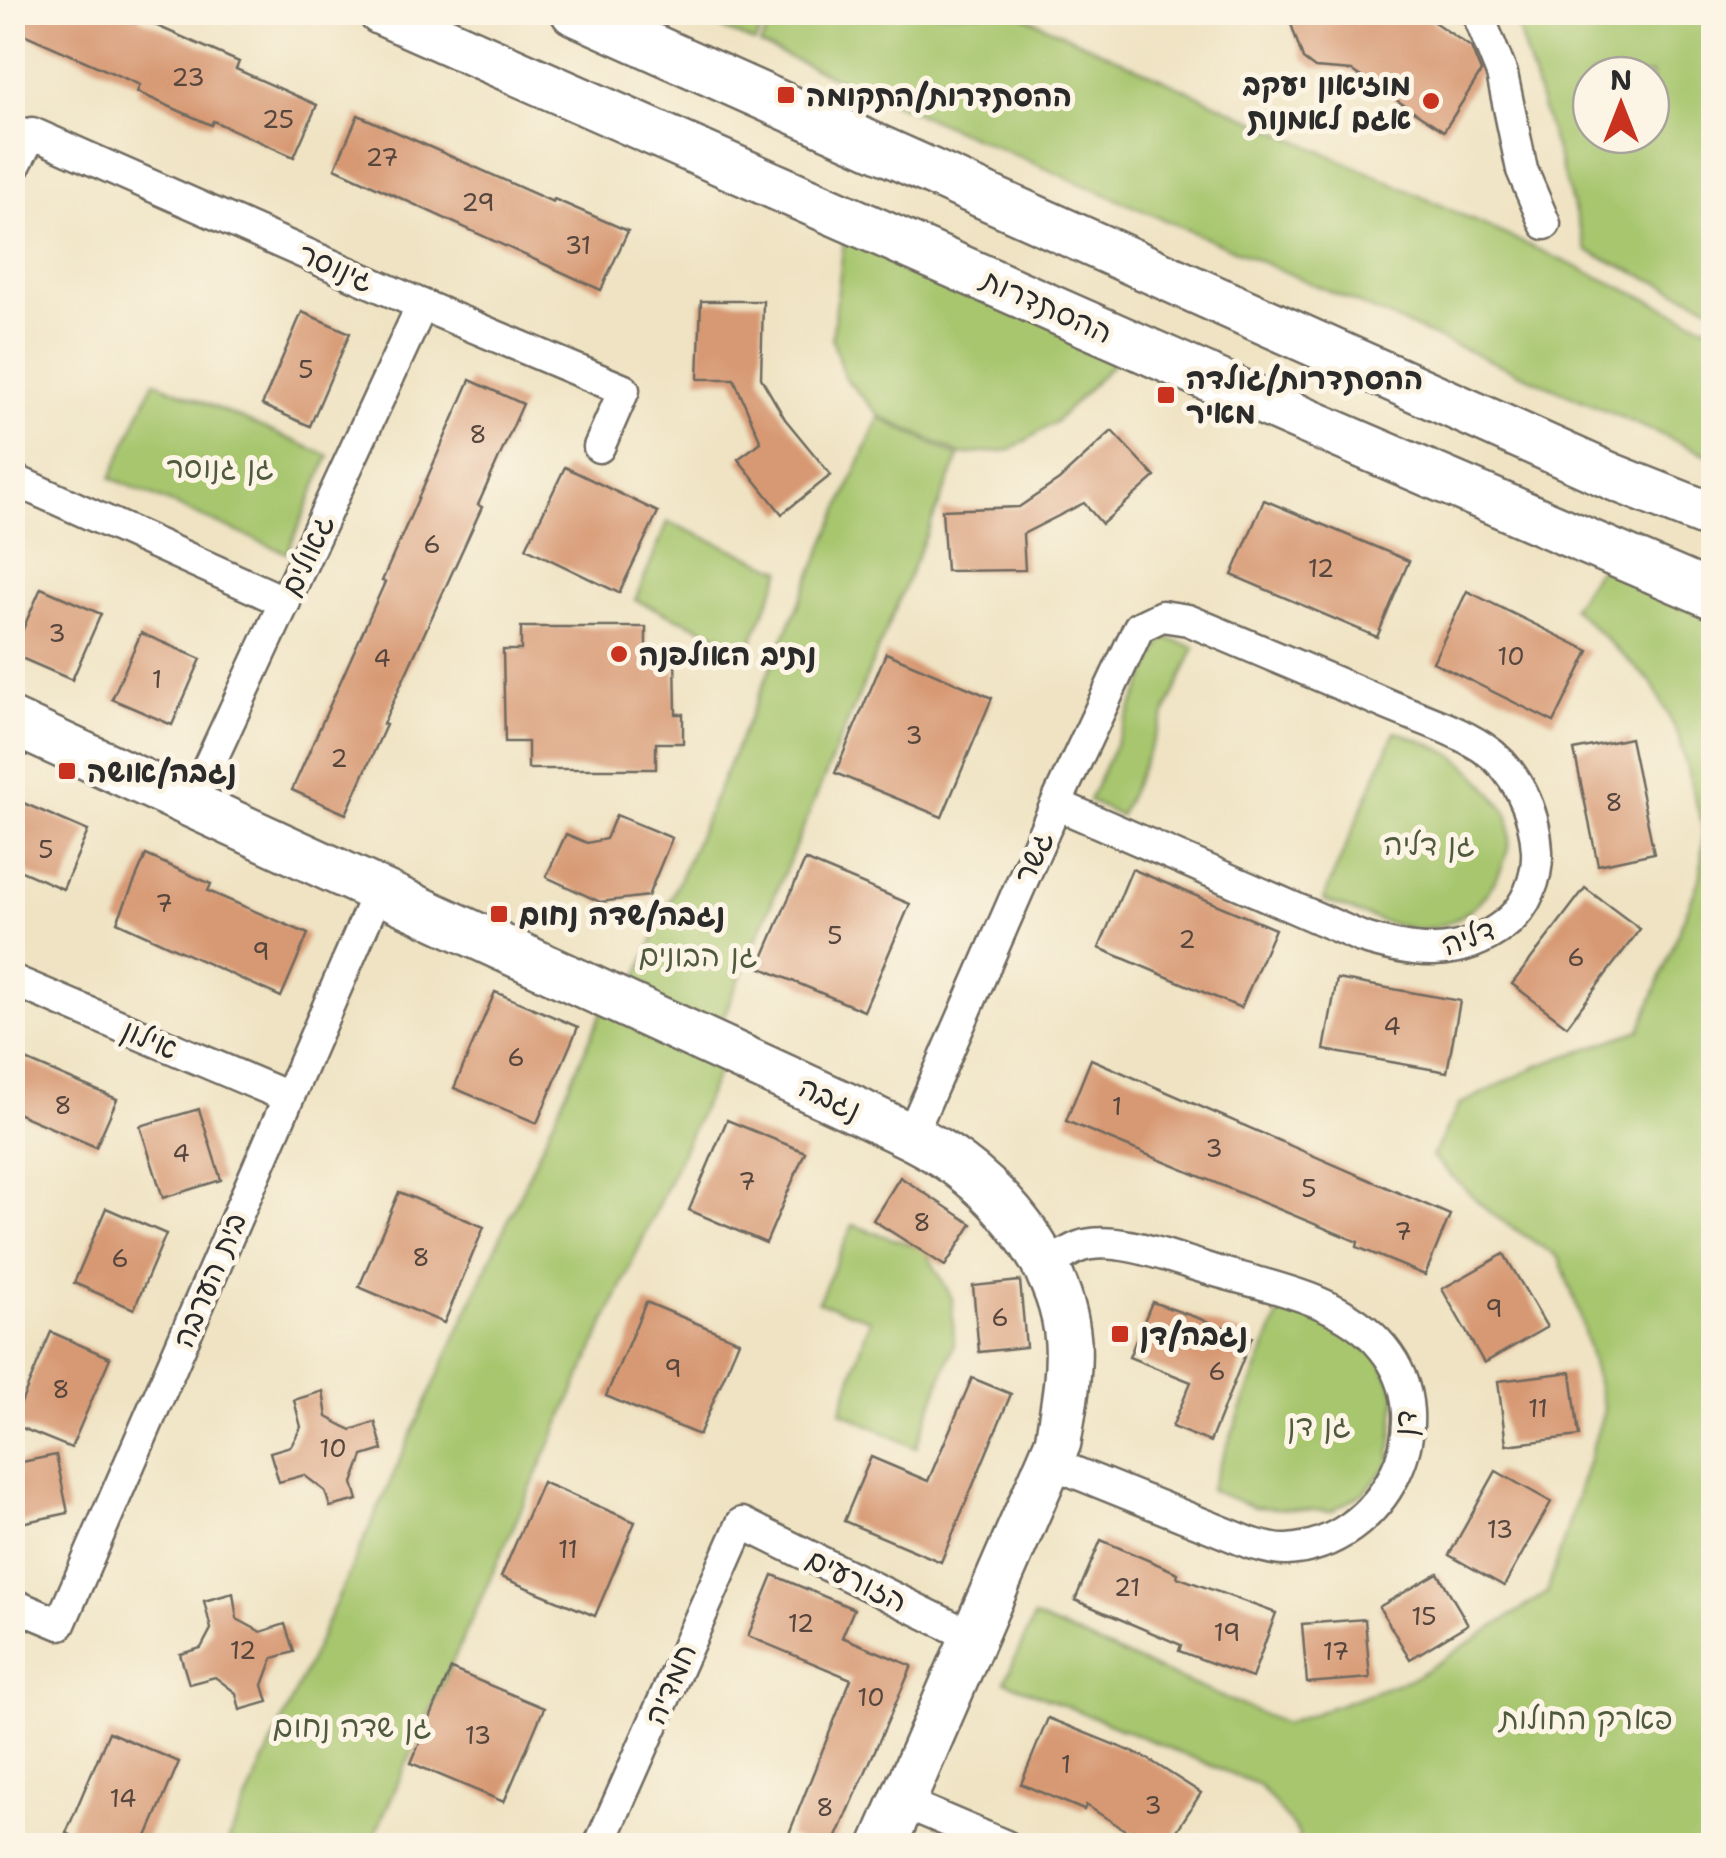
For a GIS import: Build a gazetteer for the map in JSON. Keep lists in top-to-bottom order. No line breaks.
{"streets":{"main road":["ההסתדרות","נגבה"],"street":["גינוסר","גאולים","גשר","דליה","אילון","בית הערבה","דן","הזורעים","חמדיה"]},"crossings":[["גינוסר","גאולים"],["גאולים","נגבה"],["גשר","דליה"],["גשר","נגבה"],["אילון","בית הערבה"],["נגבה","בית הערבה"],["נגבה","דן"],["נגבה","הזורעים"],["הזורעים","חמדיה"]],"parks":["גן גנוסר","גן דליה","גן הבונים","גן דן","פארק החולות","גן שדה נחום"],"places":{"transit":["ההסתדרות/התקומה","ההסתדרות/גולדה מאיר","נגבה/אושה","נגבה/שדה נחום","נגבה/דן"],"other":["מוזיאון יעקב אגם לאמנות","נתיב האולפנה"]},"house_numbers":["23","25","27","29","31","5","8","6","12","3","10","4","1","3","2","8","5","7","5","2","9","6","4","6","8","1","3","4","7","5","8","7","8","6","9","6","9","6","8","11","10","13","11","21","15","12","19","12","17","10","13","1","14","3","8"],"north":"top"}
